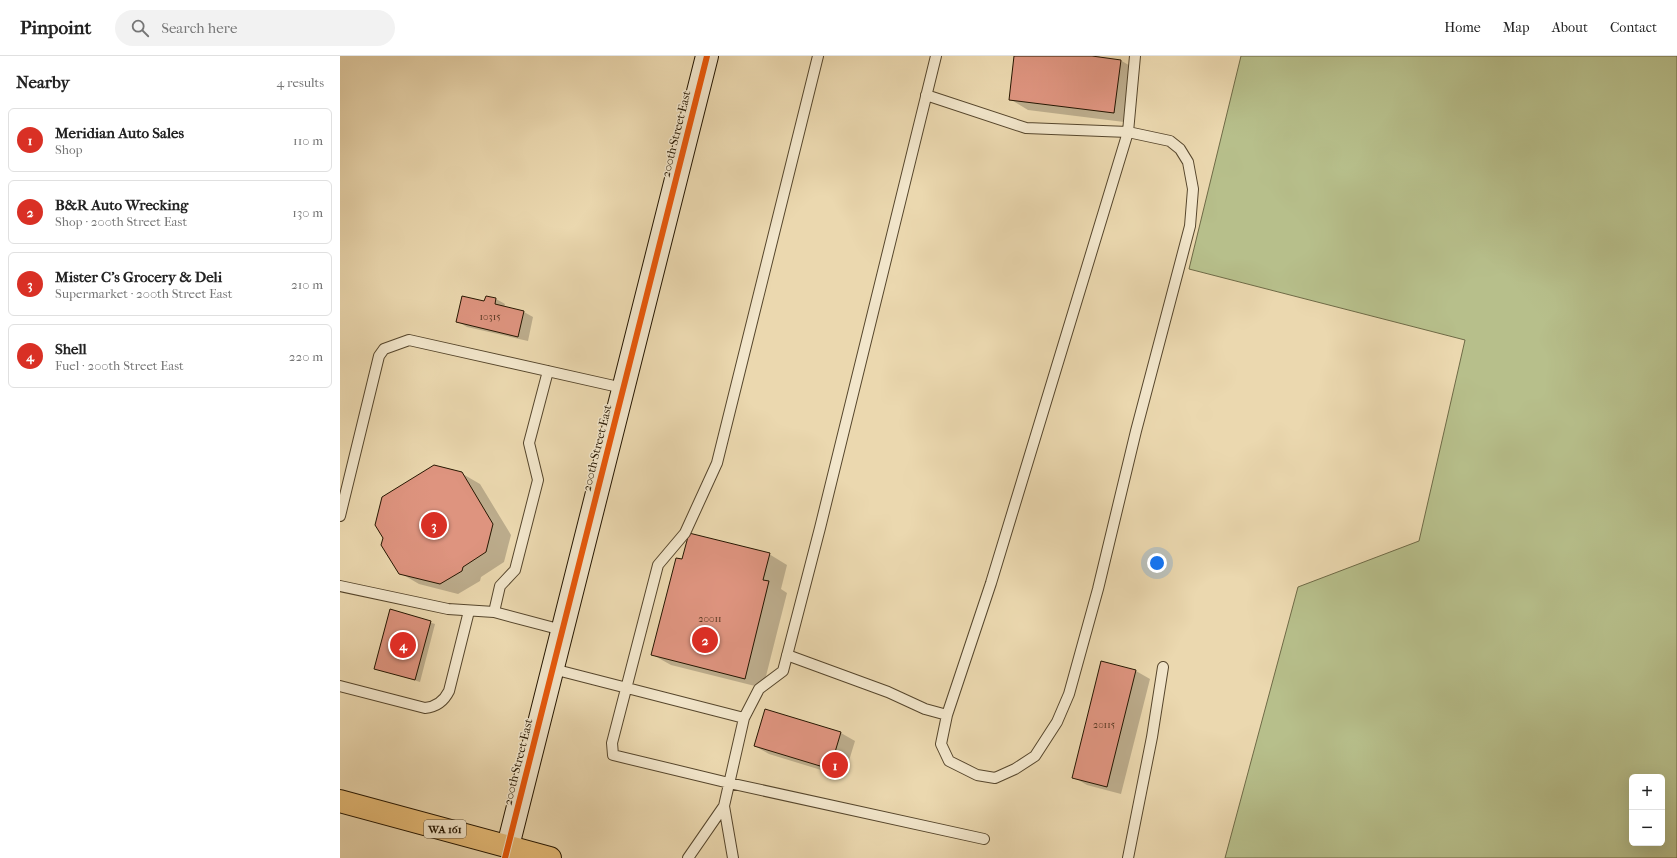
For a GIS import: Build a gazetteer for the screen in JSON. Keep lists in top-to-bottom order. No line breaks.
{"streets":{"main road":["WA 161"],"street":["200th Street East"]},"crossings":[["200th Street East","WA 161"]],"house_numbers":["10315","20011","20115"],"page":{"header":"Pinpoint","search":"Search here","nav":["Home","Map","About","Contact"],"heading":["Nearby","4 results"],"list":[{"mark":"1","name":"Meridian Auto Sales","note":"Shop","value":"110 m"},{"mark":"2","name":"B&R Auto Wrecking","note":"Shop · 200th Street East","value":"130 m"},{"mark":"3","name":"Mister C's Grocery & Deli","note":"Supermarket · 200th Street East","value":"210 m"},{"mark":"4","name":"Shell","note":"Fuel · 200th Street East","value":"220 m"}],"pins":["3","2","4","1"],"map_buttons":["+","−"]}}
